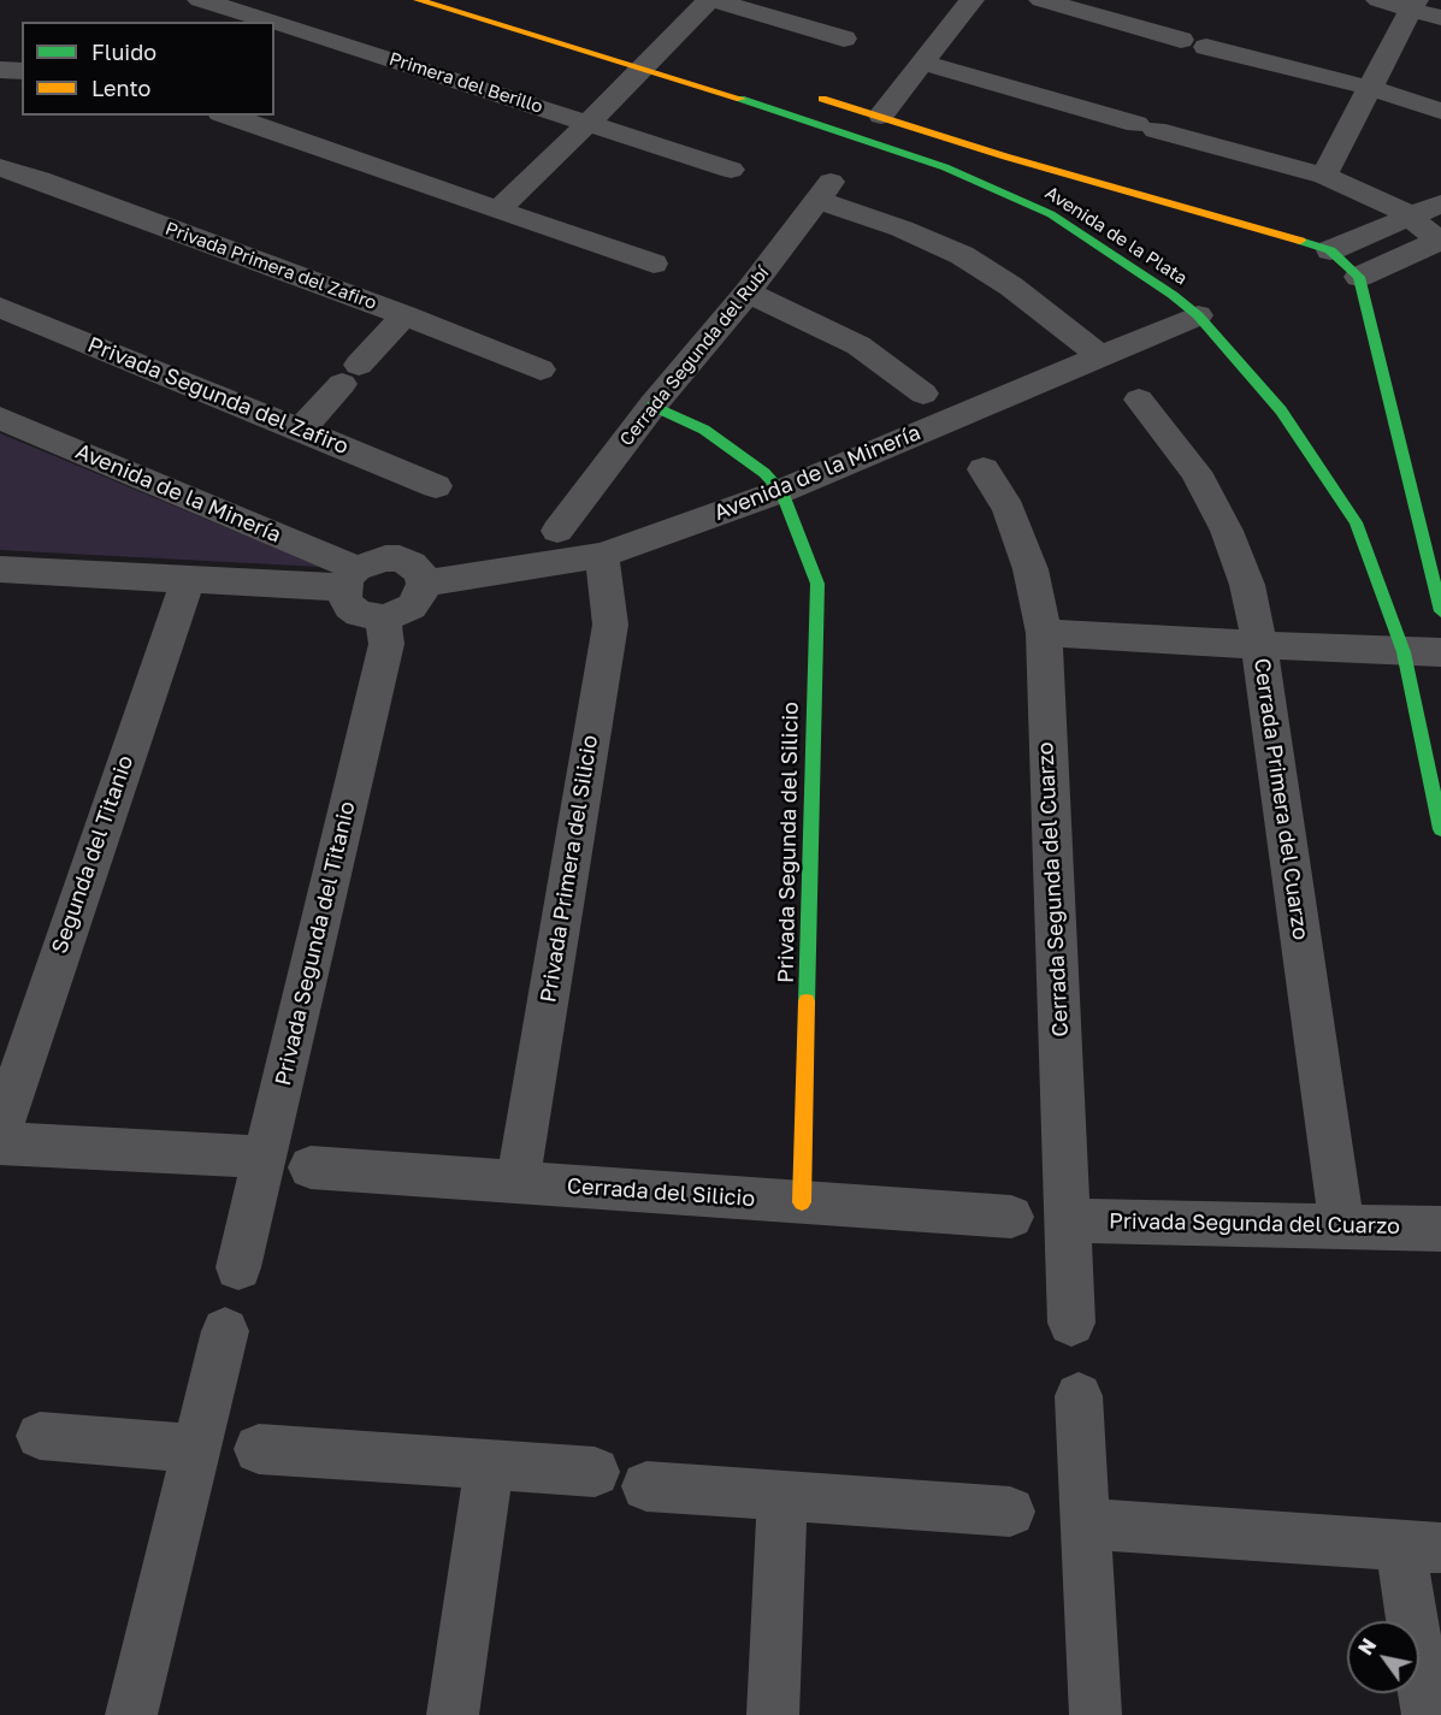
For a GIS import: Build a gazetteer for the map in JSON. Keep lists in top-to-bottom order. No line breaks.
{"streets":{"street":["Primera del Berillo","Avenida de la Plata","Privada Primera del Zafiro","Cerrada Segunda del Rubí","Privada Segunda del Zafiro","Avenida de la Minería","Cerrada Primera del Cuarzo","Privada Segunda del Silicio","Segunda del Titanio","Privada Primera del Silicio","Cerrada Segunda del Cuarzo","Privada Segunda del Titanio","Cerrada del Silicio","Privada Segunda del Cuarzo"]},"crossings":[["Avenida de la Plata","Avenida de la Minería"],["Cerrada Segunda del Rubí","Avenida de la Minería"],["Avenida de la Minería","Privada Segunda del Silicio"],["Avenida de la Minería","Privada Primera del Silicio"],["Avenida de la Minería","Privada Segunda del Titanio"],["Cerrada Primera del Cuarzo","Privada Segunda del Cuarzo"],["Privada Segunda del Silicio","Cerrada del Silicio"],["Privada Primera del Silicio","Cerrada del Silicio"],["Cerrada Segunda del Cuarzo","Privada Segunda del Cuarzo"]],"legend":["Fluido","Lento"],"north":"top left"}
